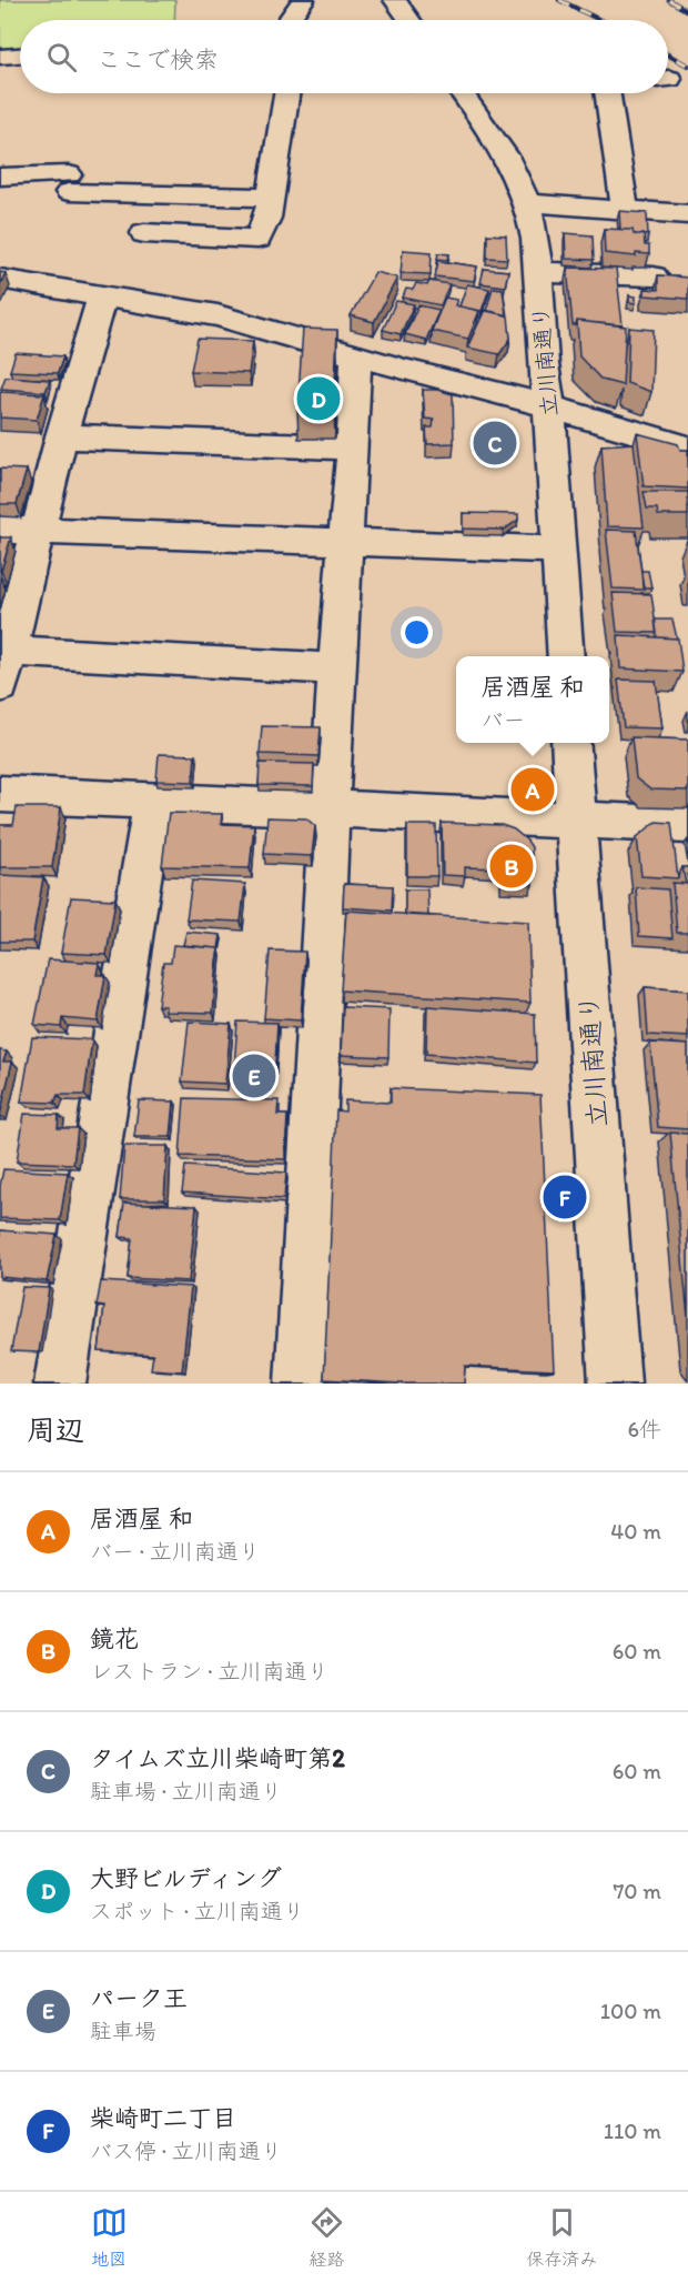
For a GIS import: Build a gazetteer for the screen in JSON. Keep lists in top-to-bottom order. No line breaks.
{"streets":{"street":["立川南通り"]},"page":{"search":"ここで検索","pins":["D","C","A","B","E","F"],"popup":["居酒屋 和","バー"],"heading":["周辺","6件"],"list":[{"mark":"A","name":"居酒屋 和","note":"バー · 立川南通り","value":"40 m"},{"mark":"B","name":"鏡花","note":"レストラン · 立川南通り","value":"60 m"},{"mark":"C","name":"タイムズ立川柴崎町第2","note":"駐車場 · 立川南通り","value":"60 m"},{"mark":"D","name":"大野ビルディング","note":"スポット · 立川南通り","value":"70 m"},{"mark":"E","name":"パーク王","note":"駐車場","value":"100 m"},{"mark":"F","name":"柴崎町二丁目","note":"バス停 · 立川南通り","value":"110 m"}],"nav":["地図","経路","保存済み"]}}
